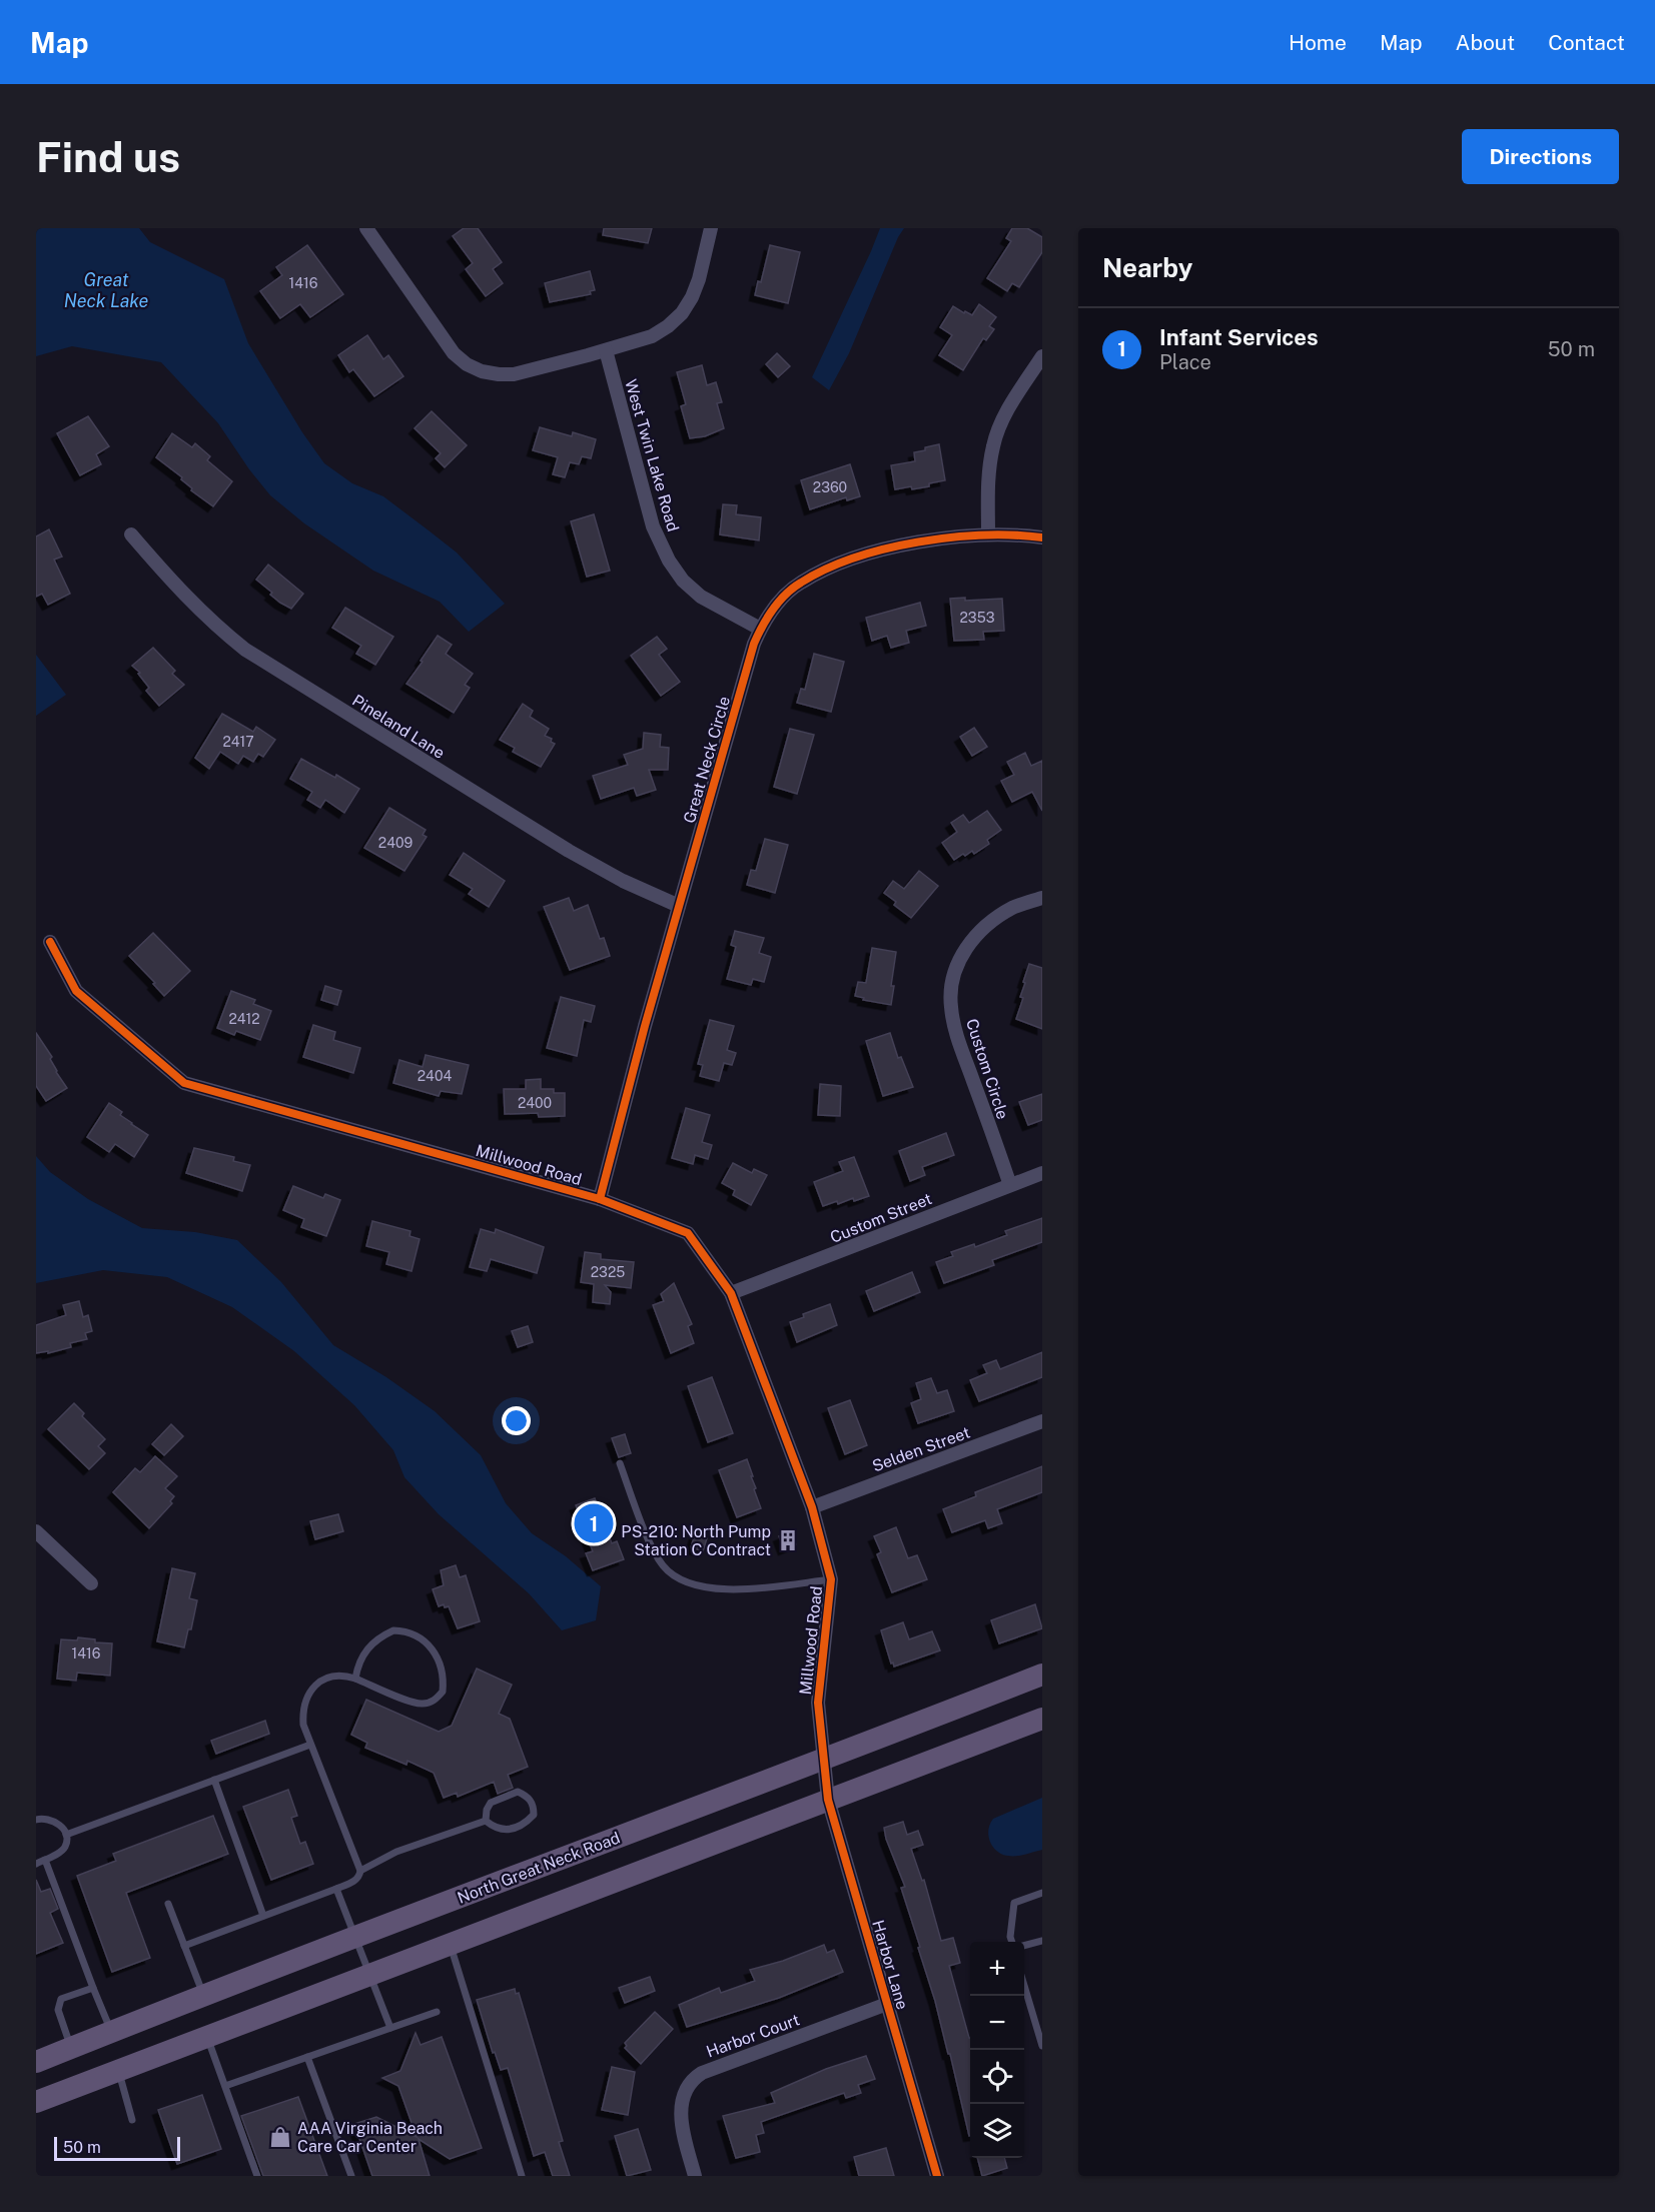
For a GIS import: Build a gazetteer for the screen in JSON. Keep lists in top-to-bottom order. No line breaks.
{"streets":{"main road":["North Great Neck Road"],"street":["West Twin Lake Road","Pineland Lane","Great Neck Circle","Custom Circle","Millwood Road","Custom Street","Selden Street","Harbor Lane","Harbor Court"]},"crossings":[["West Twin Lake Road","Great Neck Circle"],["Pineland Lane","Great Neck Circle"],["Great Neck Circle","Millwood Road"],["Custom Circle","Custom Street"],["Millwood Road","Custom Street"],["Millwood Road","Selden Street"],["Millwood Road","North Great Neck Road"],["Millwood Road","Harbor Lane"],["North Great Neck Road","Harbor Lane"],["Harbor Lane","Harbor Court"]],"water":["Great Neck Lake"],"places":{"building":["PS-210: North Pump Station C Contract"],"shop":["AAA Virginia Beach Care Car Center"]},"house_numbers":["1416","2360","2353","2417","2409","2412","2404","2400","2325","1416"],"scale_bar":"50 m","page":{"header":"Map","nav":["Home","Map","About","Contact"],"buttons":"Directions","title":"Find us","heading":"Nearby","list":[{"mark":"1","name":"Infant Services","note":"Place","value":"50 m"}],"pins":"1","map_buttons":["+","−"],"scale":"50 m"}}
